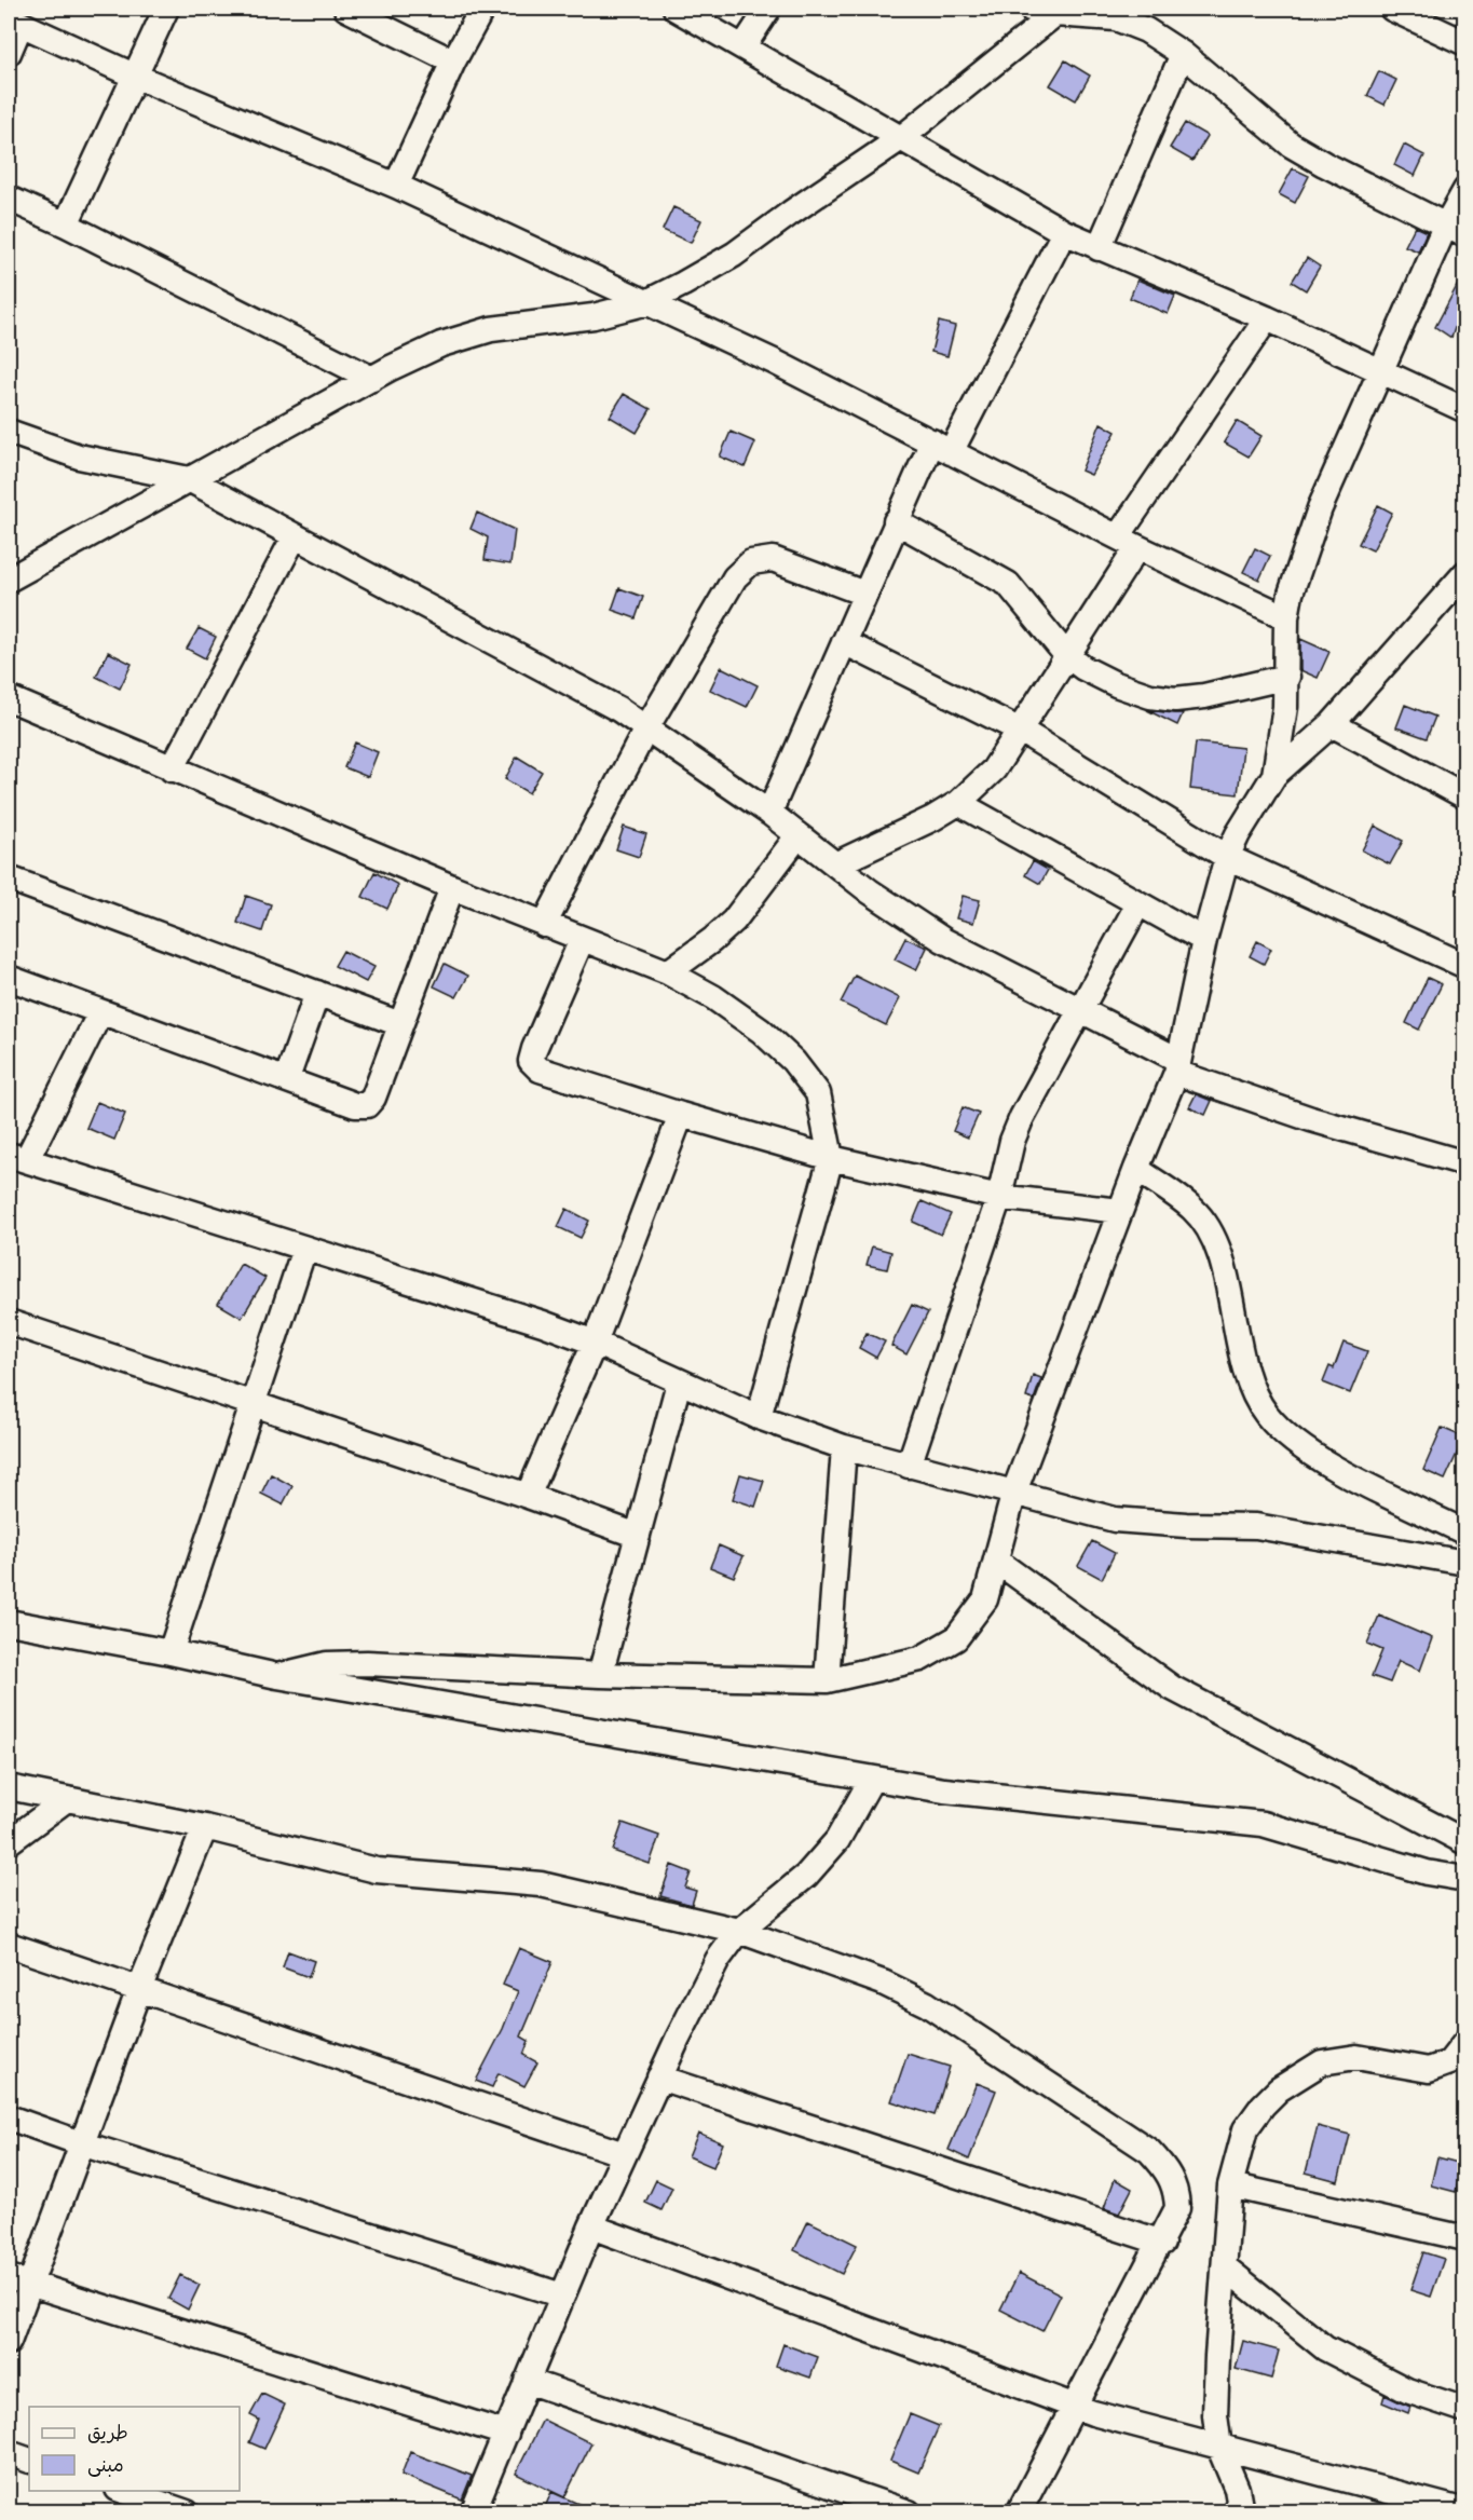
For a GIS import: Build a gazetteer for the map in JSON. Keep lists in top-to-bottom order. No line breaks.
{"legend":["طريق","مبنى"]}
